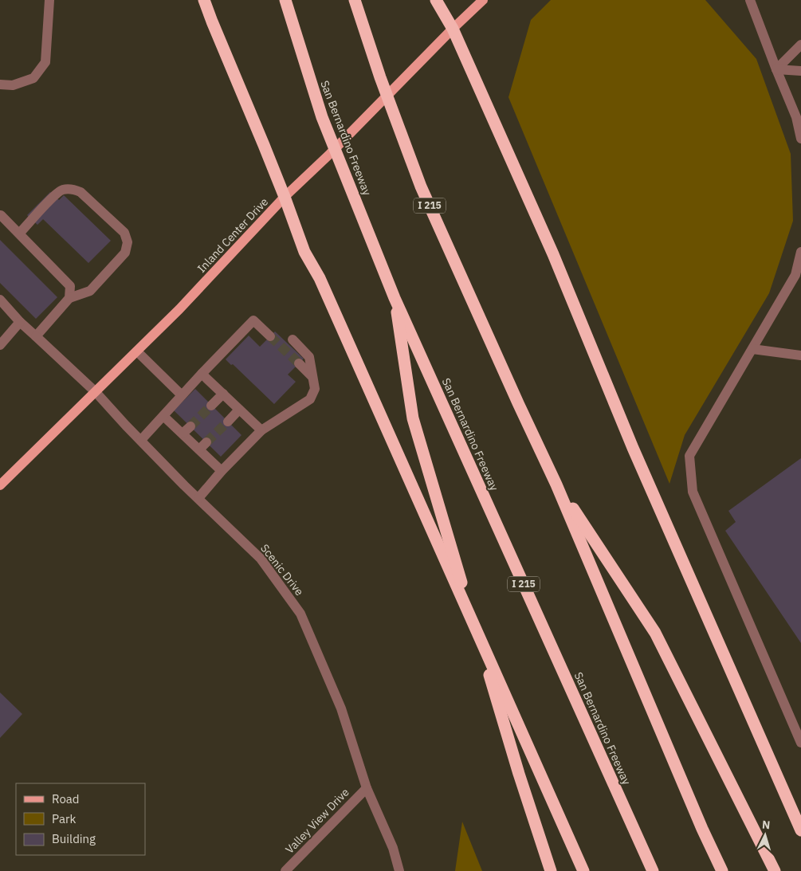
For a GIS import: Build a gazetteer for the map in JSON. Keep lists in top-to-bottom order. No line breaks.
{"streets":{"highway":["San Bernardino Freeway","I 215"],"main road":["Inland Center Drive"],"street":["Scenic Drive","Valley View Drive"]},"crossings":[["Inland Center Drive","Scenic Drive"],["Scenic Drive","Valley View Drive"]],"legend":["Road","Park","Building"],"north":"top"}
